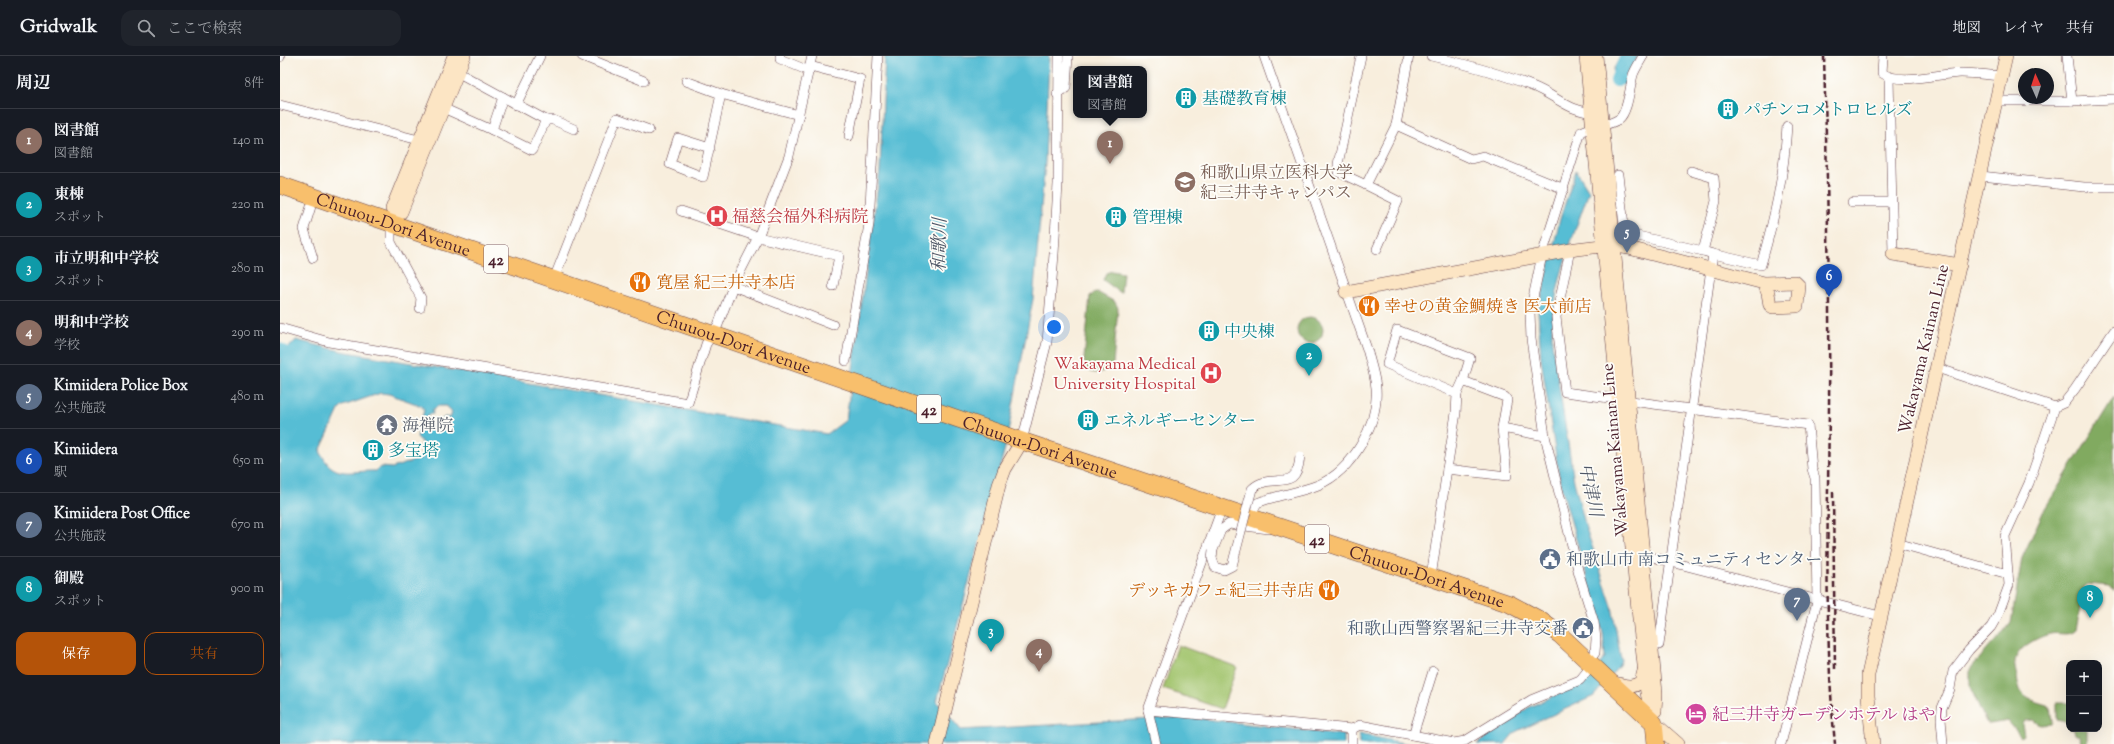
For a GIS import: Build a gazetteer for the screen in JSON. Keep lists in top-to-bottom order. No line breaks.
{"streets":{"highway":["Chuuou-Dori Avenue","42"],"main road":["Wakayama Kainan Line"]},"crossings":[["Chuuou-Dori Avenue","Wakayama Kainan Line"]],"water":["和歌川","中津川"],"places":{"building":["基礎教育棟","パチンコメトロヒルズ","管理棟","中央棟","エネルギーセンター","多宝塔"],"school or university":["和歌山県立医科大学 紀三井寺キャンパス"],"hospital":["福慈会福外科病院","Wakayama Medical University Hospital"],"restaurant":["寛屋 紀三井寺本店","幸せの黄金鯛焼き 医大前店","デッキカフェ紀三井寺店"],"temple":["海禅院"],"public building":["和歌山市 南コミュニティセンター","和歌山西警察署紀三井寺交番"],"hotel":["紀三井寺ガーデンホテル はやし"]},"north":"top","page":{"header":"Gridwalk","search":"ここで検索","nav":["地図","レイヤ","共有"],"heading":["周辺","8件"],"popup":["図書館","図書館"],"list":[{"mark":"1","name":"図書館","note":"図書館","value":"140 m"},{"mark":"2","name":"東棟","note":"スポット","value":"220 m"},{"mark":"3","name":"市立明和中学校","note":"スポット","value":"280 m"},{"mark":"4","name":"明和中学校","note":"学校","value":"290 m"},{"mark":"5","name":"Kimiidera Police Box","note":"公共施設","value":"480 m"},{"mark":"6","name":"Kimiidera","note":"駅","value":"650 m"},{"mark":"7","name":"Kimiidera Post Office","note":"公共施設","value":"670 m"},{"mark":"8","name":"御殿","note":"スポット","value":"900 m"}],"pins":["1","5","6","2","8","7","3","4"],"buttons":["保存","共有"],"map_buttons":["+","−"]}}
